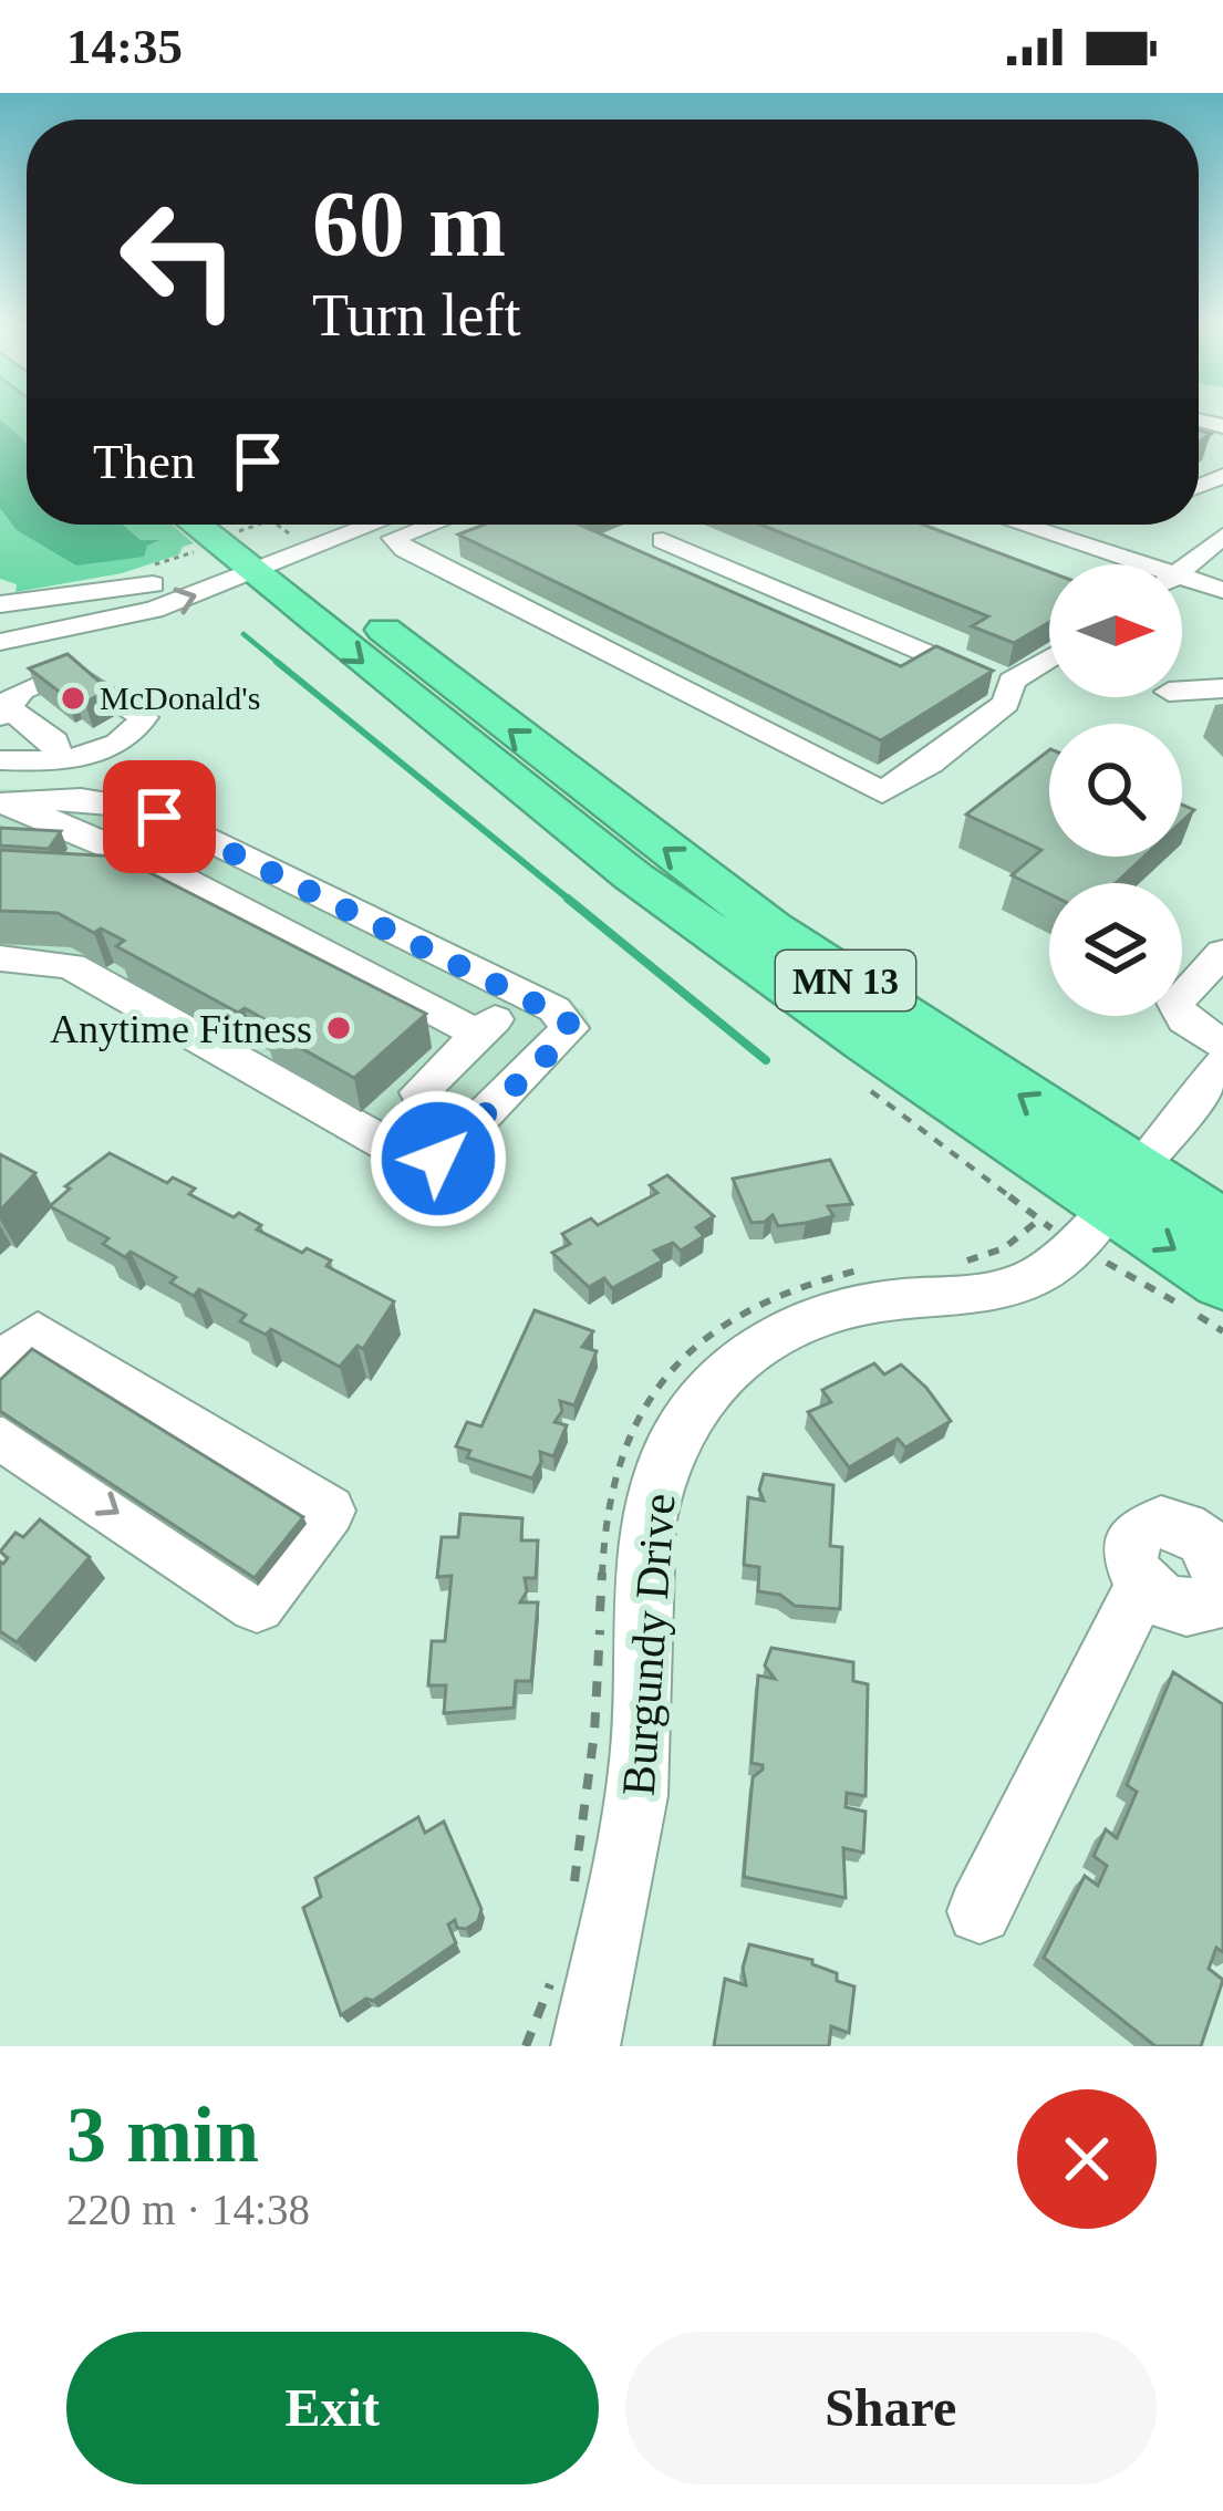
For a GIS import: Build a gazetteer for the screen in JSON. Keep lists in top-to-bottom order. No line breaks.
{"streets":{"highway":["MN 13"],"street":["Burgundy Drive"]},"crossings":[["MN 13","Burgundy Drive"]],"places":["McDonald's","Anytime Fitness"],"north":"right","page":{"status":"14:35","turn":["60 m","Turn left"],"then":"Then","heading":["3 min","220 m · 14:38"],"buttons":["Exit","Share"]}}
